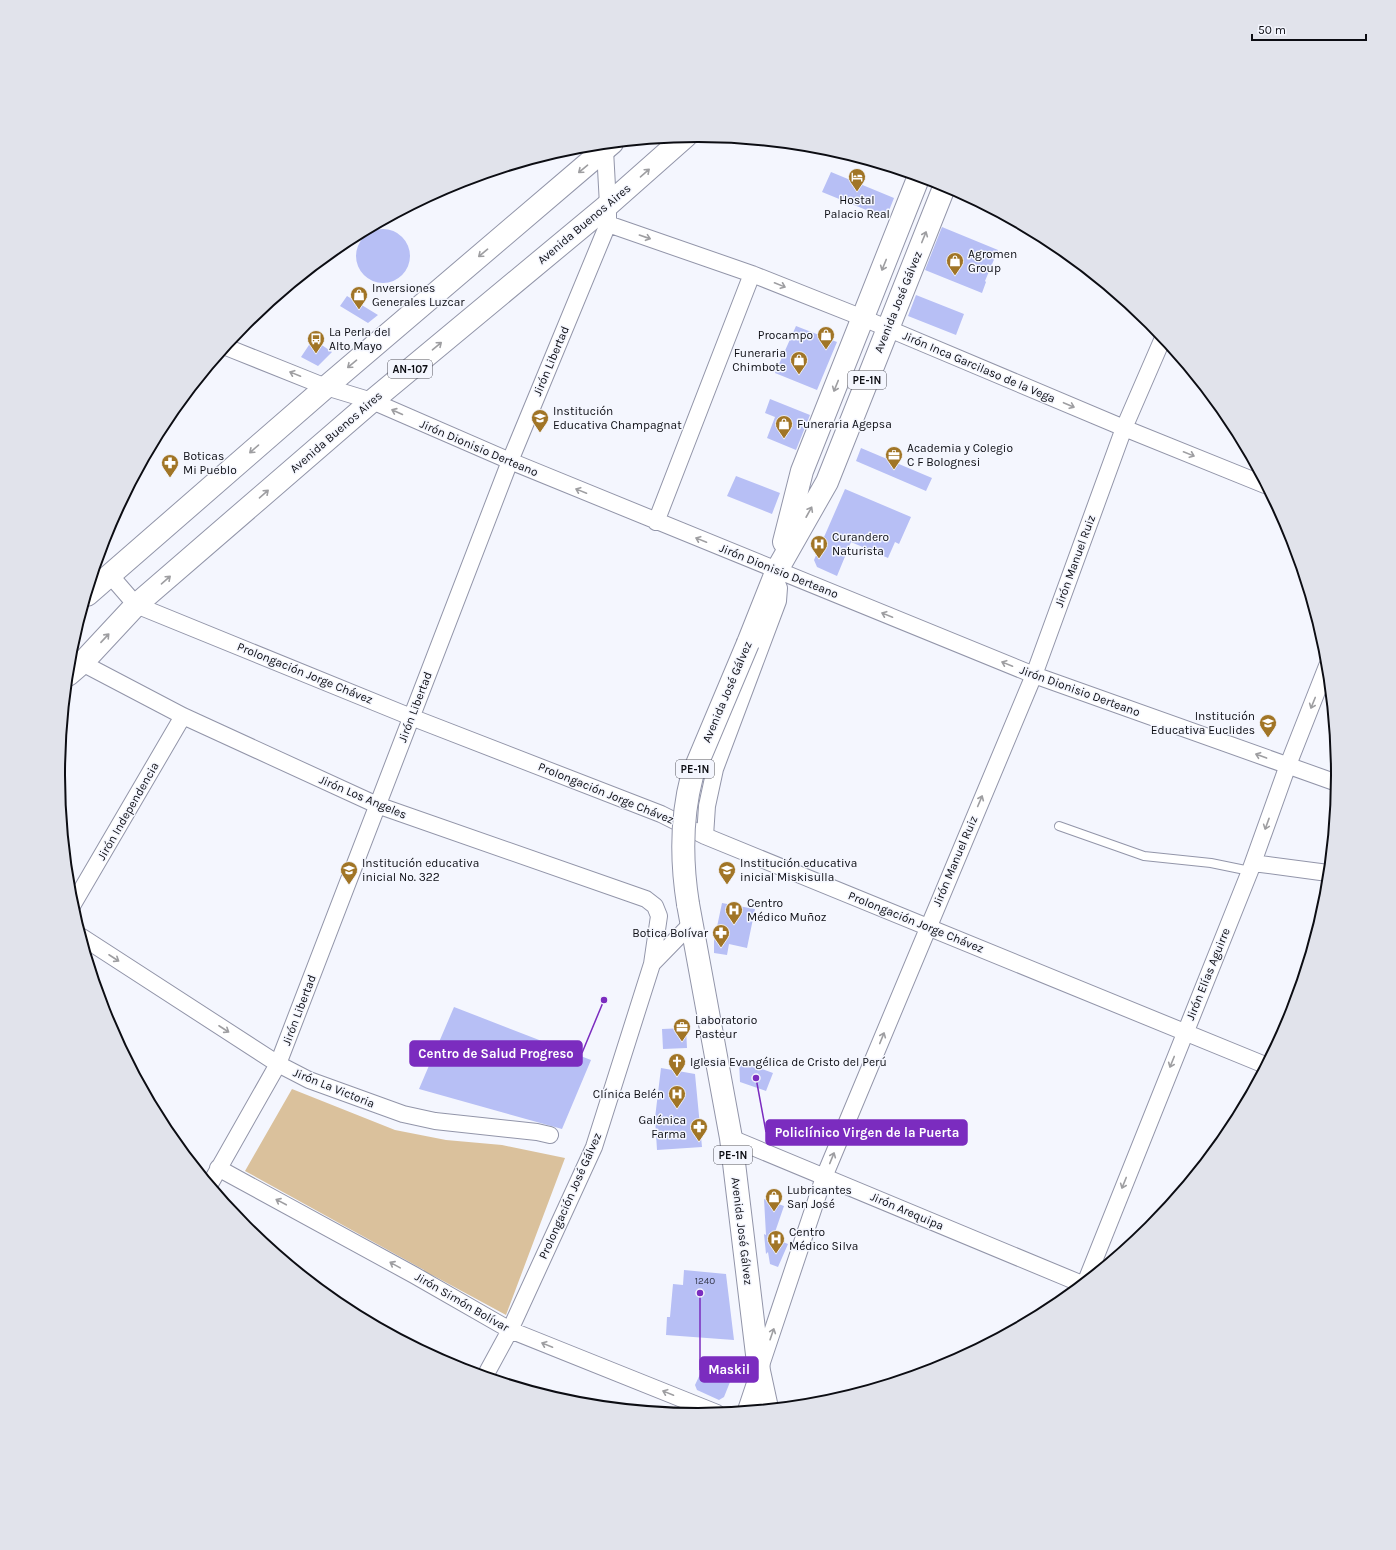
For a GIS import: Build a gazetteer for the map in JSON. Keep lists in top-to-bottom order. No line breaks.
{"streets":{"main road":["Avenida Buenos Aires","Avenida José Gálvez","AN-107","PE-1N"],"street":["Jirón Libertad","Jirón Inca Garcilaso de la Vega","Jirón Dionisio Derteano","Jirón Manuel Ruiz","Prolongación Jorge Chávez","Jirón Los Angeles","Jirón Independencia","Jirón Elías Aguirre","Jirón La Victoria","Prolongación José Gálvez","Jirón Arequipa","Jirón Simón Bolívar"]},"crossings":[["Avenida Buenos Aires","Jirón Libertad"],["Avenida Buenos Aires","Jirón Inca Garcilaso de la Vega"],["Avenida Buenos Aires","Jirón Dionisio Derteano"],["Avenida Buenos Aires","Prolongación Jorge Chávez"],["Avenida Buenos Aires","Jirón Los Angeles"],["Avenida José Gálvez","Jirón Inca Garcilaso de la Vega"],["Avenida José Gálvez","Jirón Dionisio Derteano"],["Avenida José Gálvez","Jirón Manuel Ruiz"],["Avenida José Gálvez","Prolongación José Gálvez"],["Avenida José Gálvez","Jirón Arequipa"],["Jirón Libertad","Jirón Inca Garcilaso de la Vega"],["Jirón Libertad","Jirón Dionisio Derteano"],["Jirón Libertad","Prolongación Jorge Chávez"],["Jirón Libertad","Jirón Los Angeles"],["Jirón Libertad","Jirón La Victoria"],["Jirón Libertad","Jirón Simón Bolívar"],["Jirón Inca Garcilaso de la Vega","Jirón Manuel Ruiz"],["Jirón Dionisio Derteano","Jirón Manuel Ruiz"],["Jirón Dionisio Derteano","Jirón Elías Aguirre"],["Jirón Manuel Ruiz","Prolongación Jorge Chávez"],["Jirón Manuel Ruiz","Jirón Arequipa"],["Prolongación Jorge Chávez","Jirón Elías Aguirre"],["Jirón Los Angeles","Jirón Independencia"],["Jirón Los Angeles","Prolongación José Gálvez"],["Prolongación José Gálvez","Jirón Simón Bolívar"]],"one_way":["Jirón Inca Garcilaso de la Vega","Jirón Dionisio Derteano","Jirón Manuel Ruiz","Jirón Elías Aguirre","Jirón La Victoria","Jirón Simón Bolívar"],"places":{"hotel":["Hostal Palacio Real"],"shop":["Agromen Group","Inversiones Generales Luzcar","Procampo","Funeraria Chimbote","Funeraria Agepsa","Lubricantes San José"],"bus stop":["La Perla del Alto Mayo"],"school or university":["Institución Educativa Champagnat","Institución Educativa Euclides","Institución educativa inicial No. 322","Institución educativa inicial Miskisulla"],"office":["Academia y Colegio C F Bolognesi","Laboratorio Pasteur"],"pharmacy":["Boticas Mi Pueblo","Botica Bolívar","Galénica Farma"],"hospital":["Curandero Naturista","Centro Médico Muñoz","Clínica Belén","Centro Médico Silva"],"other":["Centro de Salud Progreso","Policlínico Virgen de la Puerta","Maskil"],"church":["Iglesia Evangélica de Cristo del Perú"]},"house_numbers":["1240"],"scale_bar":"50 m"}
